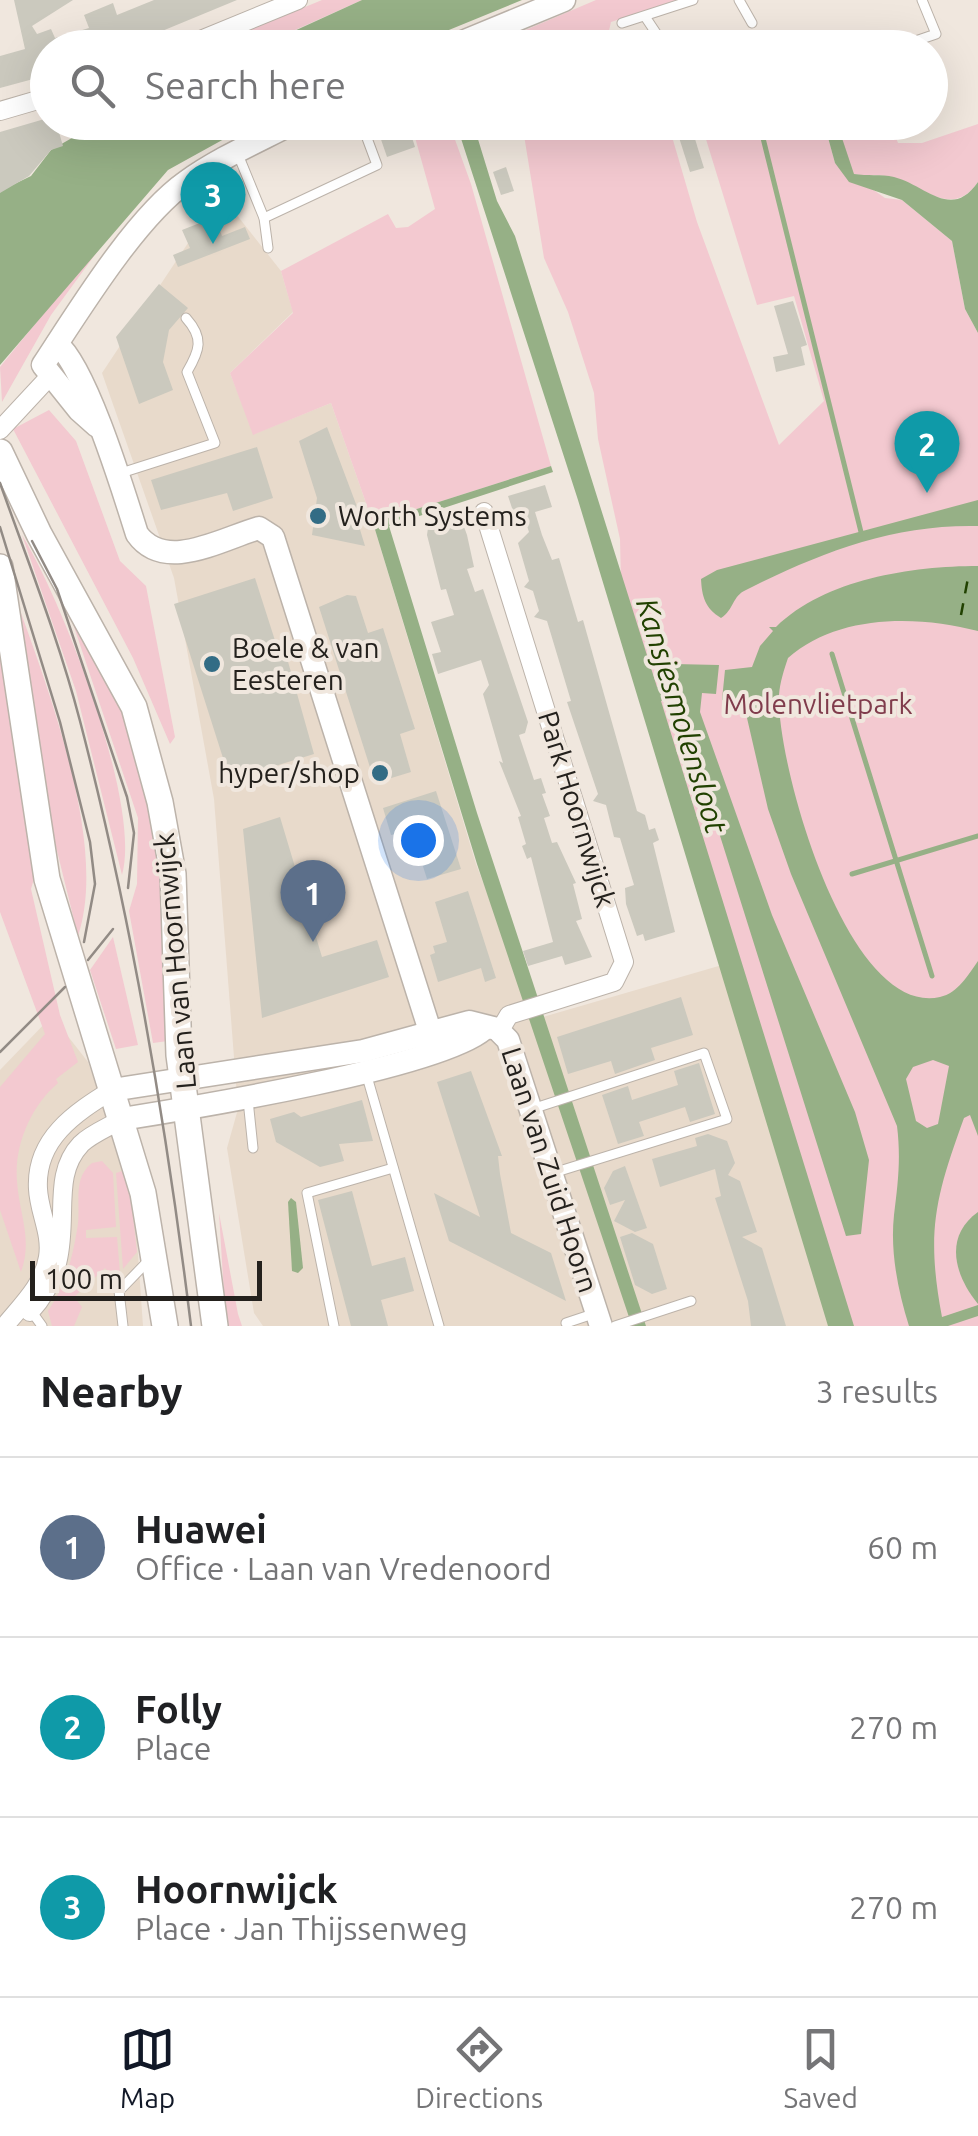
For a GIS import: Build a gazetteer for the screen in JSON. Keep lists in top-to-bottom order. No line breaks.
{"streets":{"main road":["Laan van Hoornwijck"],"street":["Park Hoornwijck","Laan van Zuid Hoorn"]},"crossings":[["Park Hoornwijck","Laan van Zuid Hoorn"]],"water":["Kansjesmolensloot"],"parks":["Molenvlietpark"],"places":["Worth Systems","Boele & van Eesteren","hyper/shop"],"scale_bar":"100 m","page":{"search":"Search here","pins":["3","2","1"],"scale":"100 m","heading":["Nearby","3 results"],"list":[{"mark":"1","name":"Huawei","note":"Office · Laan van Vredenoord","value":"60 m"},{"mark":"2","name":"Folly","note":"Place","value":"270 m"},{"mark":"3","name":"Hoornwijck","note":"Place · Jan Thijssenweg","value":"270 m"}],"nav":["Map","Directions","Saved"]}}
